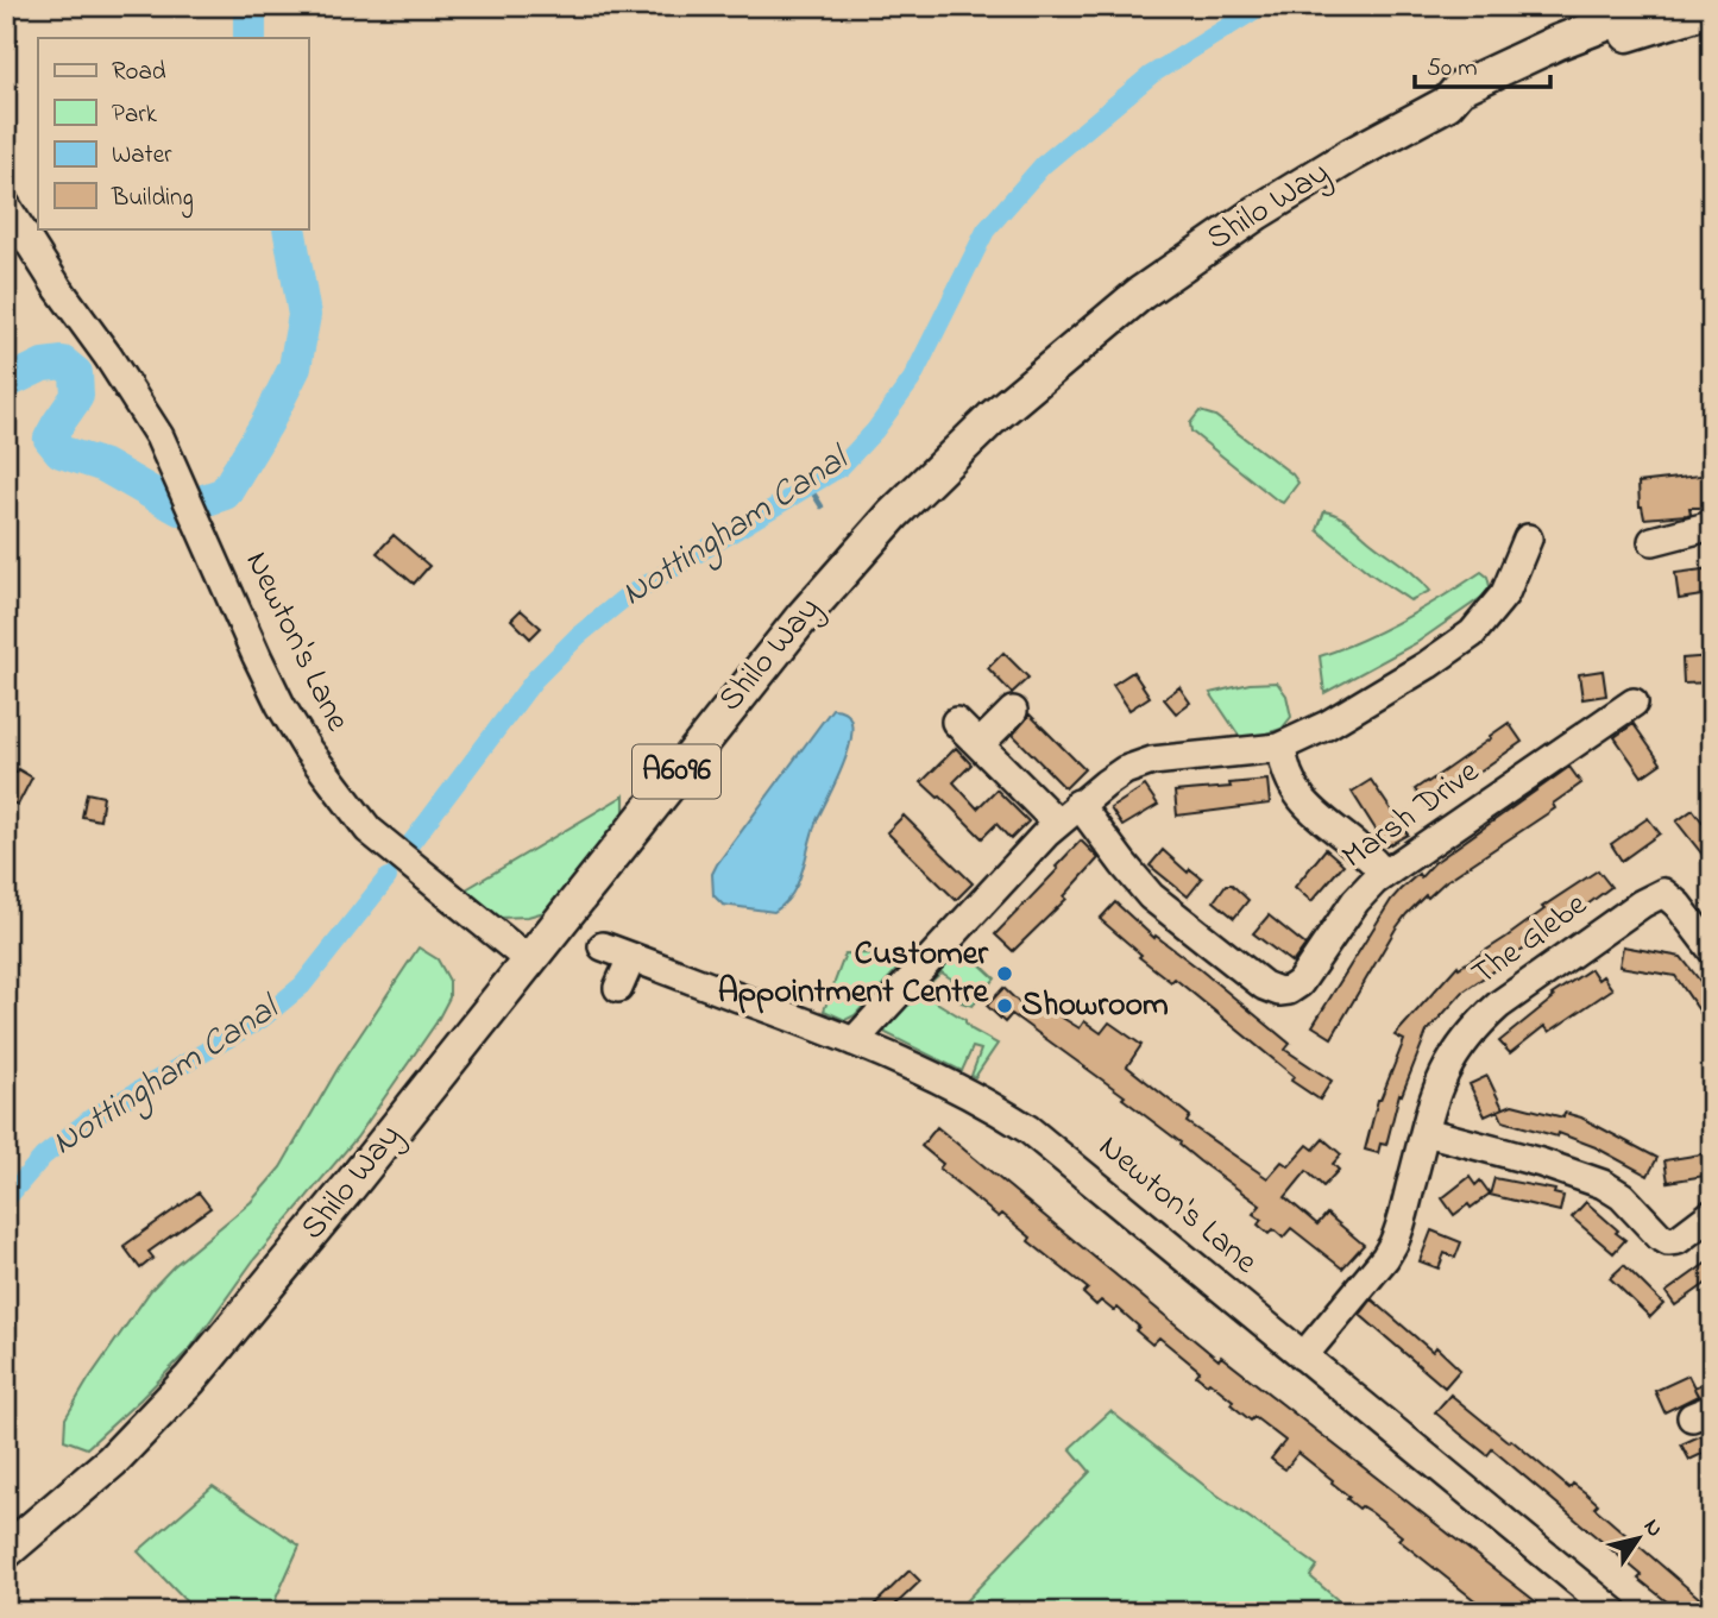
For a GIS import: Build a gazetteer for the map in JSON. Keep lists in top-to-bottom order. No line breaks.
{"streets":{"main road":["Shilo Way","A6096"],"street":["Newton's Lane","Marsh Drive","The Glebe"]},"crossings":[["Shilo Way","Newton's Lane"],["Newton's Lane","The Glebe"]],"water":["Nottingham Canal"],"places":["Customer Appointment Centre","Showroom"],"legend":["Road","Park","Water","Building"],"scale_bar":"50 m","north":"top right"}
